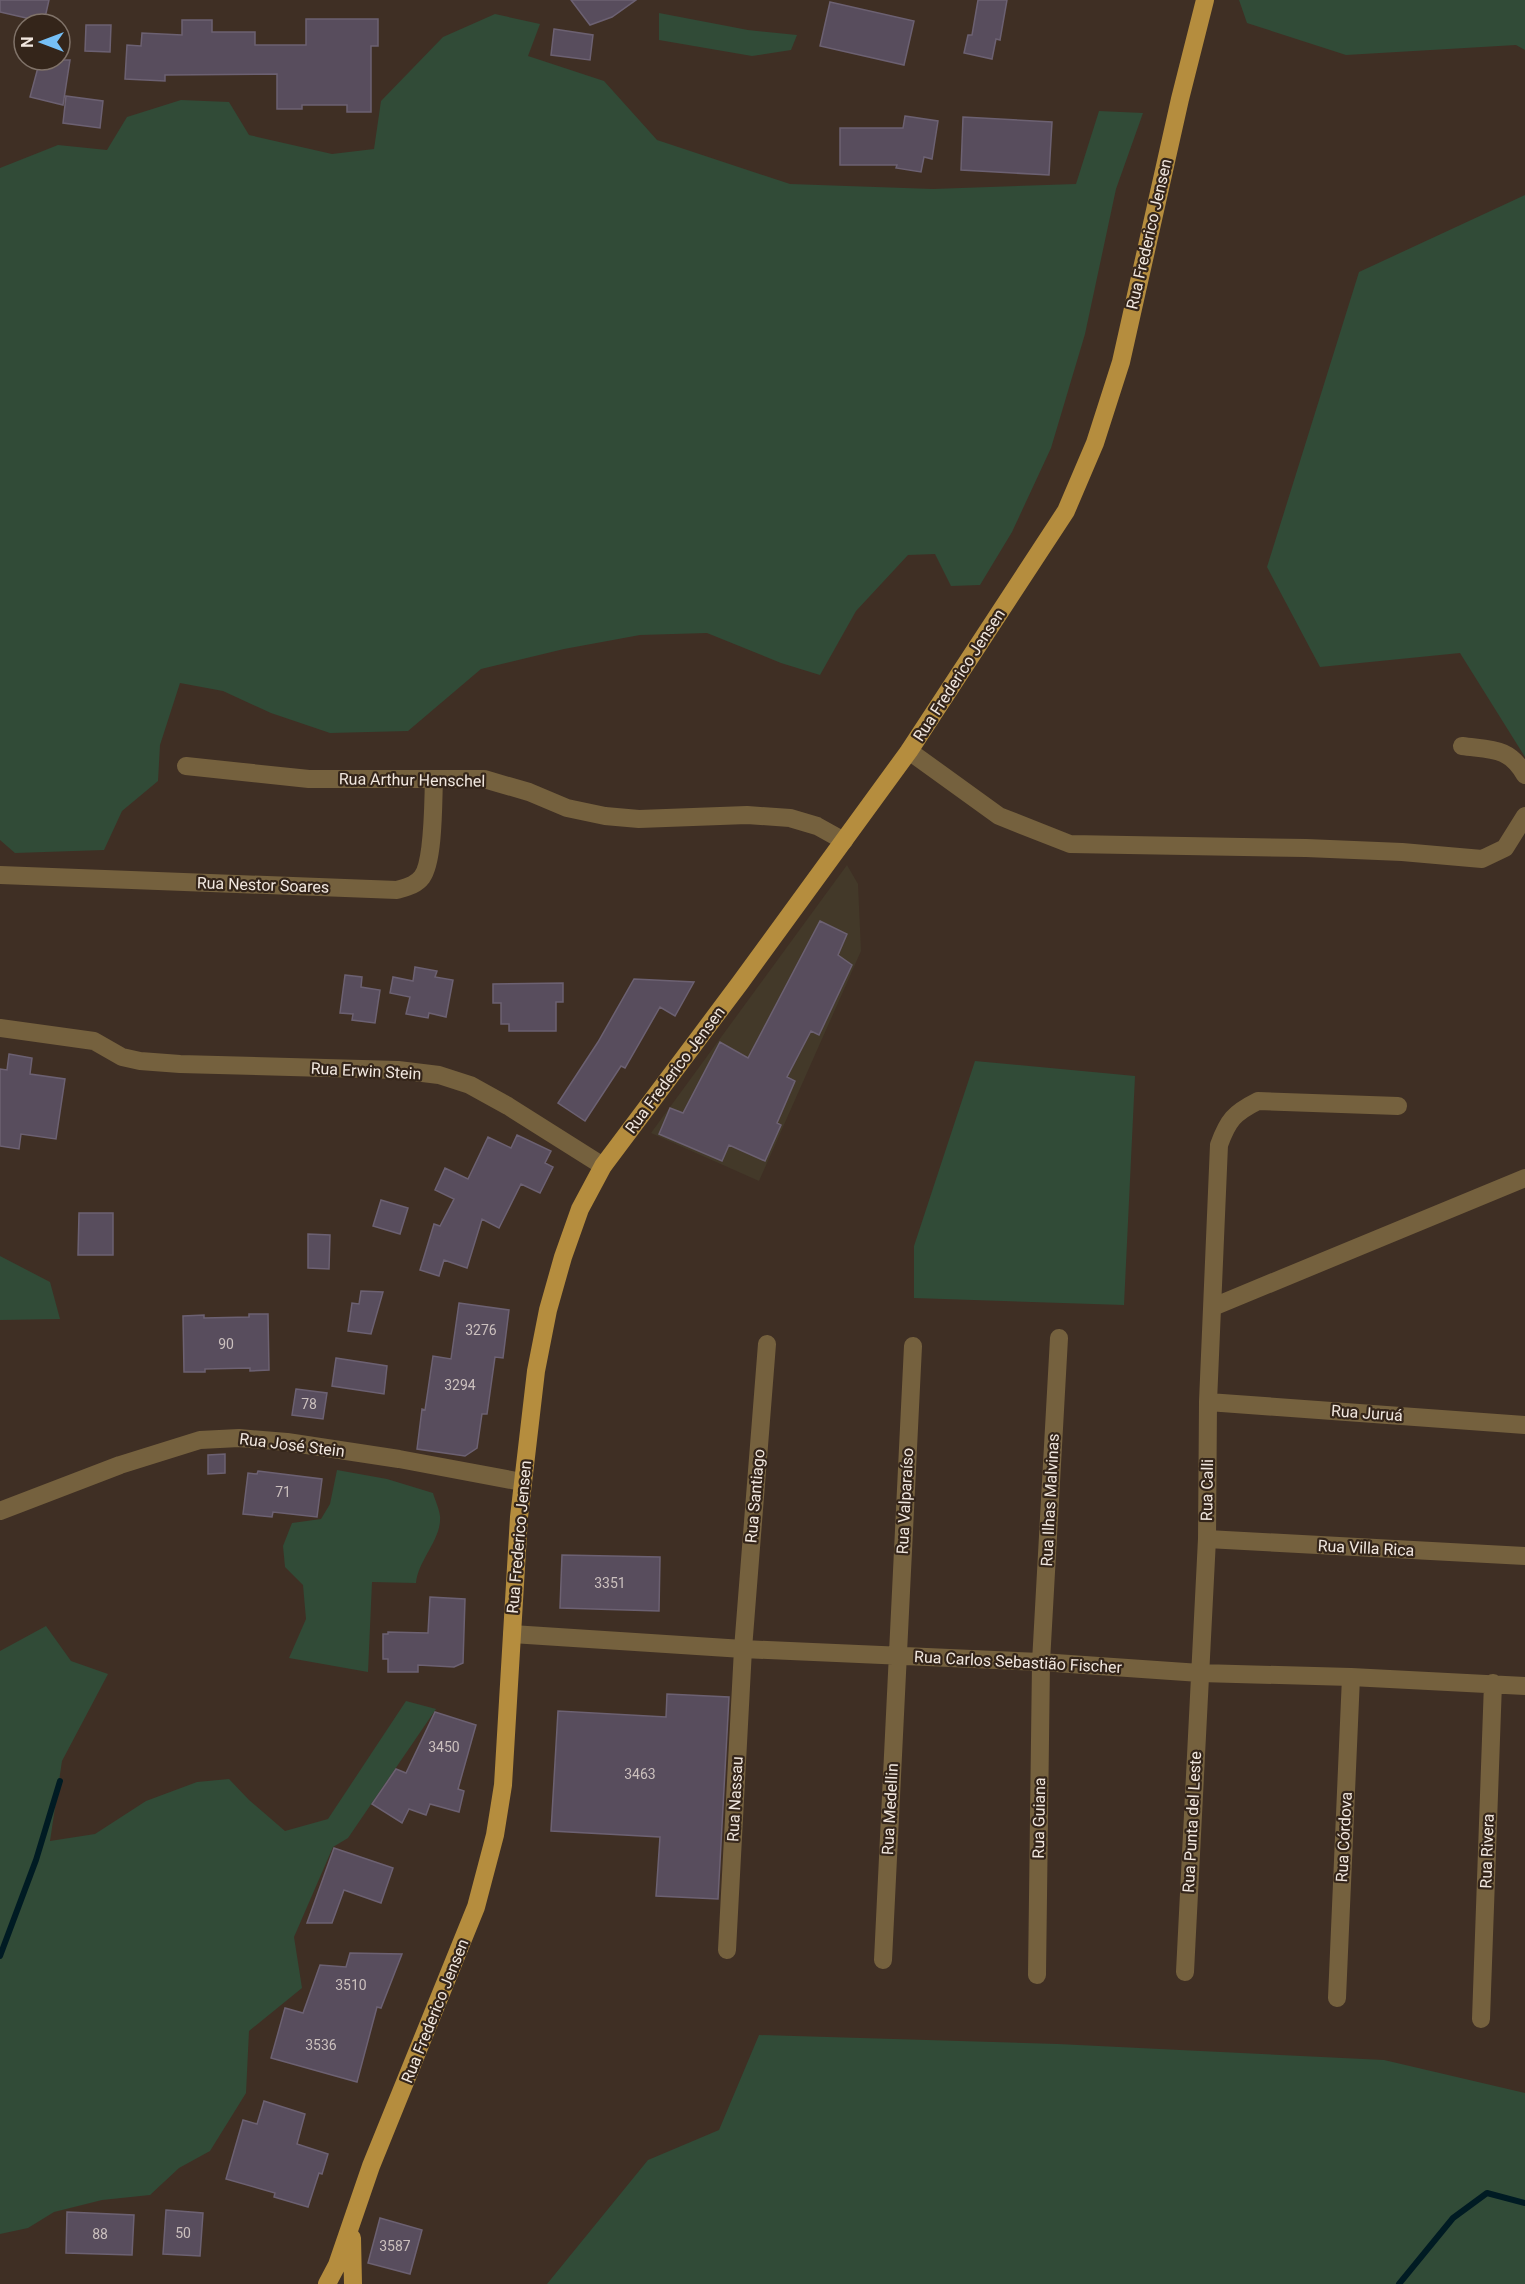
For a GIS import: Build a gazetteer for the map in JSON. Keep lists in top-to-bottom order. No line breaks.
{"streets":{"main road":["Rua Frederico Jensen"],"street":["Rua Arthur Henschel","Rua Nestor Soares","Rua Erwin Stein","Rua Juruá","Rua José Stein","Rua Calli","Rua Santiago","Rua Ilhas Malvinas","Rua Valparaíso","Rua Villa Rica","Rua Carlos Sebastião Fischer","Rua Nassau","Rua Medellin","Rua Guiana","Rua Punta del Leste","Rua Córdova","Rua Rivera"]},"crossings":[["Rua Frederico Jensen","Rua Arthur Henschel"],["Rua Frederico Jensen","Rua Erwin Stein"],["Rua Frederico Jensen","Rua José Stein"],["Rua Frederico Jensen","Rua Carlos Sebastião Fischer"],["Rua Arthur Henschel","Rua Nestor Soares"],["Rua Juruá","Rua Calli"],["Rua Calli","Rua Villa Rica"],["Rua Calli","Rua Carlos Sebastião Fischer"],["Rua Calli","Rua Punta del Leste"],["Rua Santiago","Rua Carlos Sebastião Fischer"],["Rua Santiago","Rua Nassau"],["Rua Ilhas Malvinas","Rua Carlos Sebastião Fischer"],["Rua Ilhas Malvinas","Rua Guiana"],["Rua Valparaíso","Rua Carlos Sebastião Fischer"],["Rua Valparaíso","Rua Medellin"],["Rua Carlos Sebastião Fischer","Rua Nassau"],["Rua Carlos Sebastião Fischer","Rua Medellin"],["Rua Carlos Sebastião Fischer","Rua Guiana"],["Rua Carlos Sebastião Fischer","Rua Punta del Leste"],["Rua Carlos Sebastião Fischer","Rua Córdova"],["Rua Carlos Sebastião Fischer","Rua Rivera"]],"house_numbers":["3276","90","3294","78","71","3351","3450","3463","3510","3536","50","88","3587"],"north":"left"}
